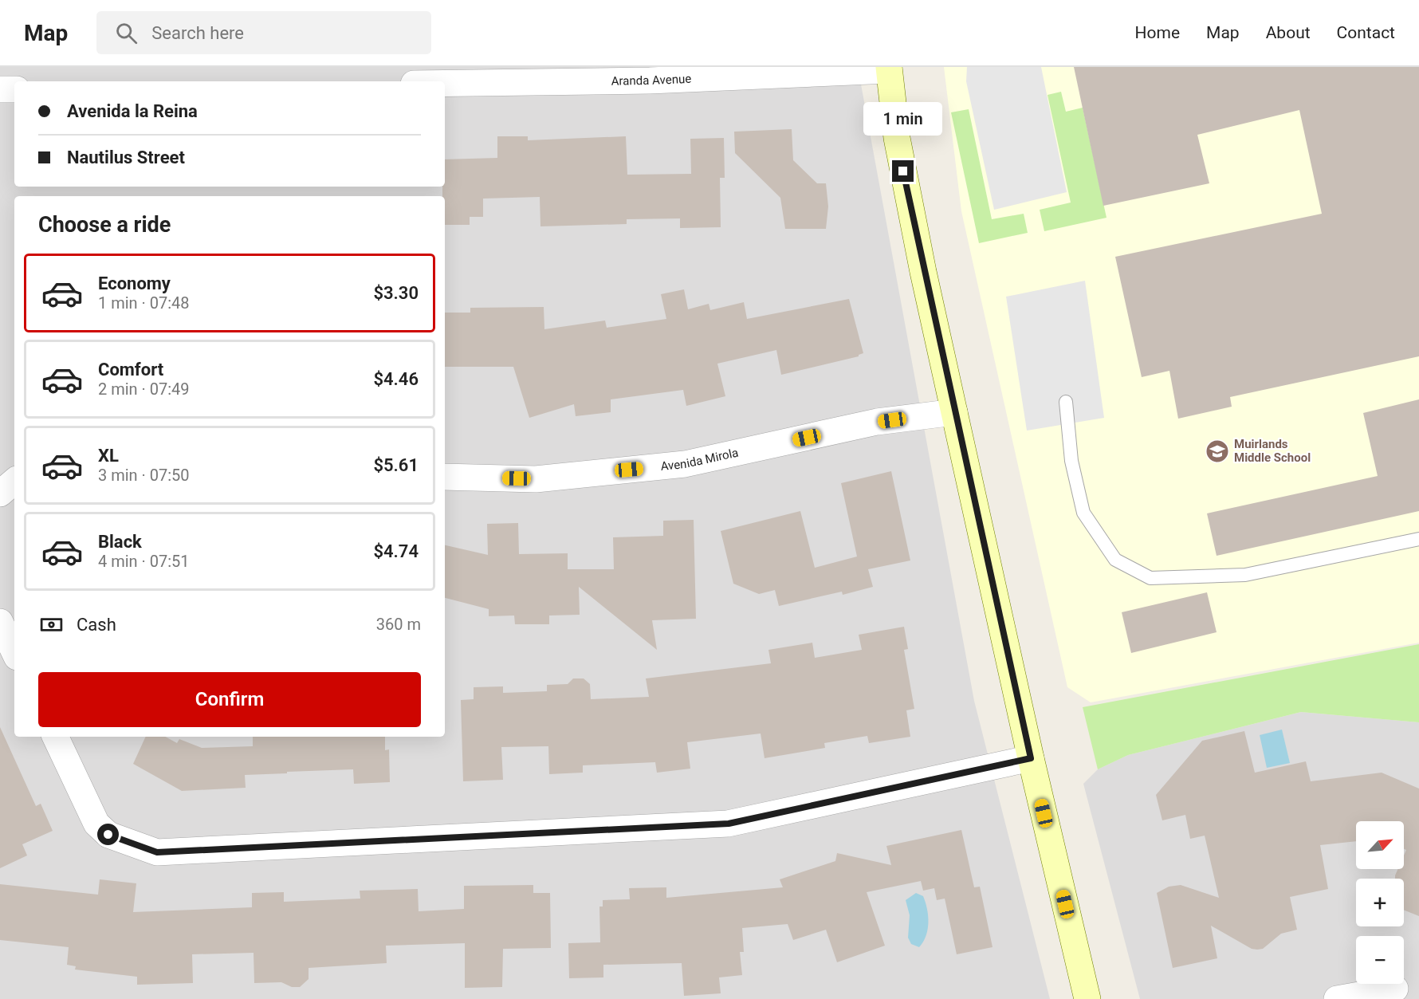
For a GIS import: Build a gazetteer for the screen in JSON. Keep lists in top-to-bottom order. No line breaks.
{"streets":{"street":["Aranda Avenue","Avenida Mirola"]},"places":{"school or university":["Muirlands Middle School"]},"north":"top right","page":{"header":"Map","search":"Search here","nav":["Home","Map","About","Contact"],"banner":["Avenida la Reina","Nautilus Street"],"bubble":"1 min","heading":"Choose a ride","list":[{"name":"Economy","note":"1 min · 07:48","value":"$3.30"},{"name":"Comfort","note":"2 min · 07:49","value":"$4.46"},{"name":"XL","note":"3 min · 07:50","value":"$5.61"},{"name":"Black","note":"4 min · 07:51","value":"$4.74"}],"pay":["Cash","360 m"],"buttons":"Confirm","map_buttons":["+","−"]}}
